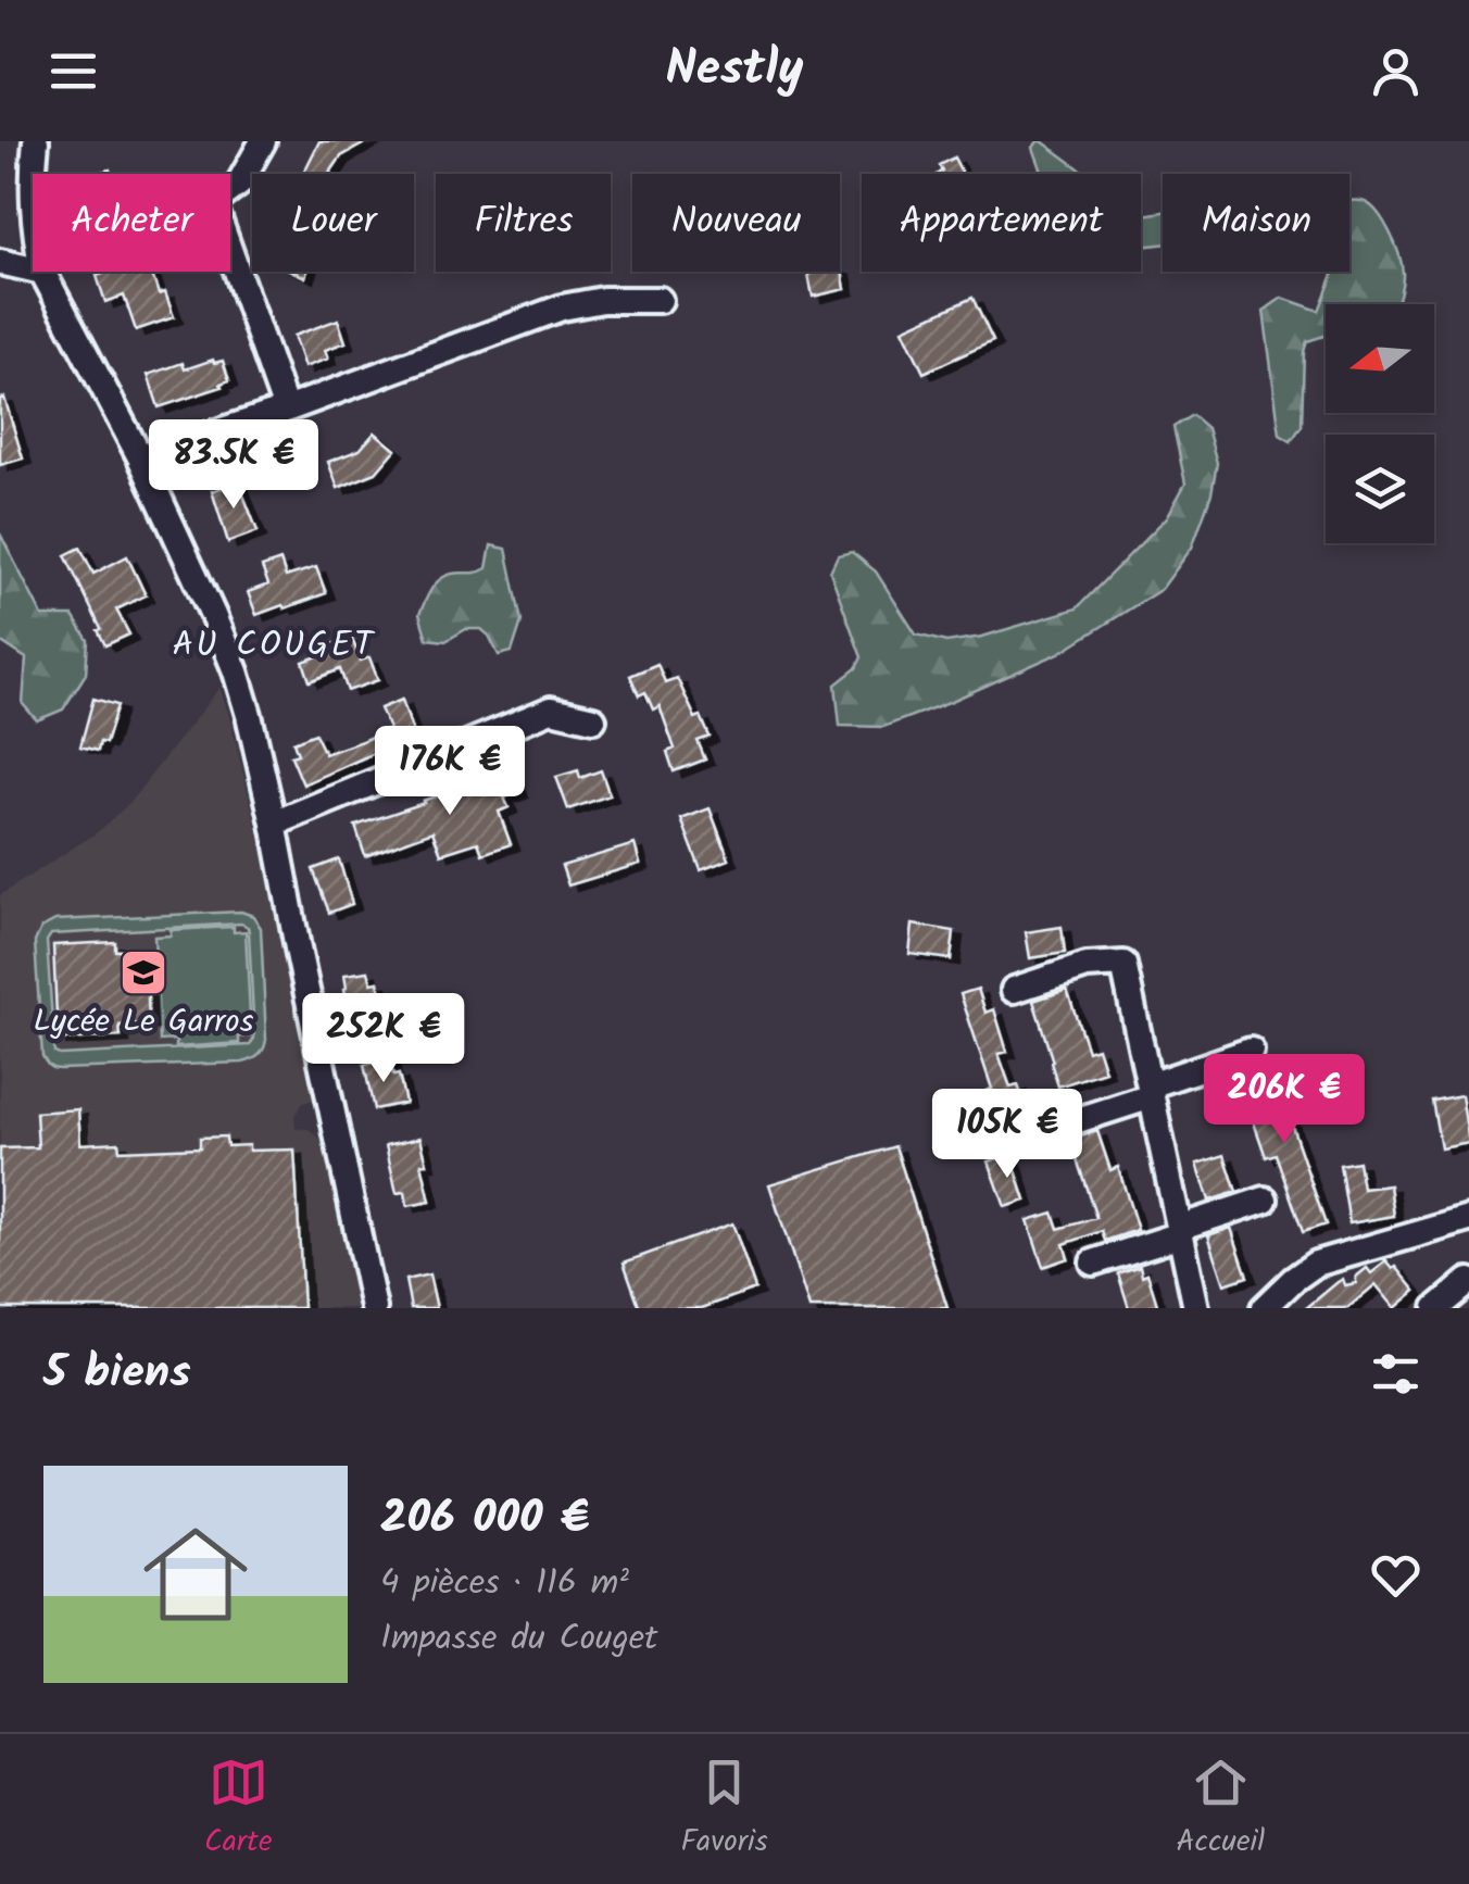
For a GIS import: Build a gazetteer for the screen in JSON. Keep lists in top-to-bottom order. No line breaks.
{"districts":["AU COUGET"],"places":{"school or university":["Lycée Le Garros"]},"north":"left","page":{"header":"Nestly","chip":["Acheter","Louer","Filtres","Nouveau","Appartement","Maison"],"price":["83.5K €","176K €","252K €","206K €","105K €"],"heading":"5 biens","list":[{"name":"206 000 €","note":"4 pièces · 116 m² · Impasse du Couget"}],"tabs":["Carte","Favoris","Accueil"]}}
